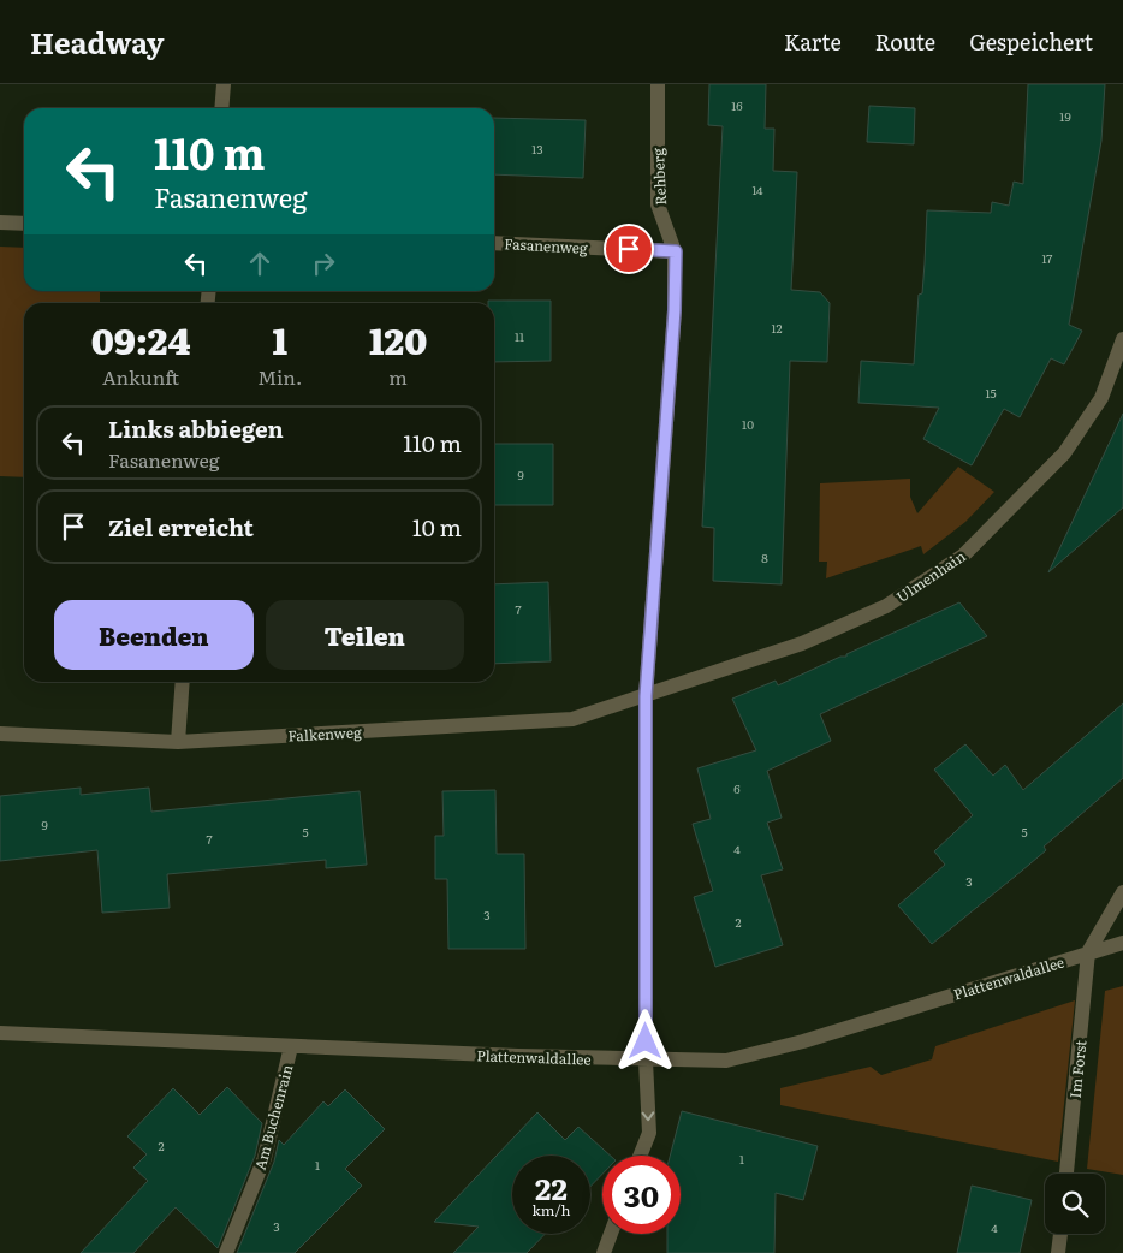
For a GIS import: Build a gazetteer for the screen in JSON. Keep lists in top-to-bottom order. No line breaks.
{"streets":{"street":["Rehberg","Fasanenweg","Ulmenhain","Falkenweg","Plattenwaldallee","Im Forst","Am Buchenrain"]},"crossings":[["Rehberg","Fasanenweg"],["Rehberg","Ulmenhain"],["Rehberg","Falkenweg"],["Rehberg","Plattenwaldallee"],["Ulmenhain","Falkenweg"],["Plattenwaldallee","Im Forst"],["Plattenwaldallee","Am Buchenrain"]],"house_numbers":["16","19","13","14","17","12","11","15","10","9","8","7","6","9","5","5","7","4","3","3","2","2","1","1","3","4"],"page":{"header":"Headway","nav":["Karte","Route","Gespeichert"],"turn":["110 m","Fasanenweg"],"eta":["09:24","Ankunft","1","Min.","120","m"],"list":[{"name":"Links abbiegen","note":"Fasanenweg","value":"110 m"},{"name":"Ziel erreicht","value":"10 m"}],"buttons":["Beenden","Teilen"],"speed":"22 km/h","limit":"30"}}
